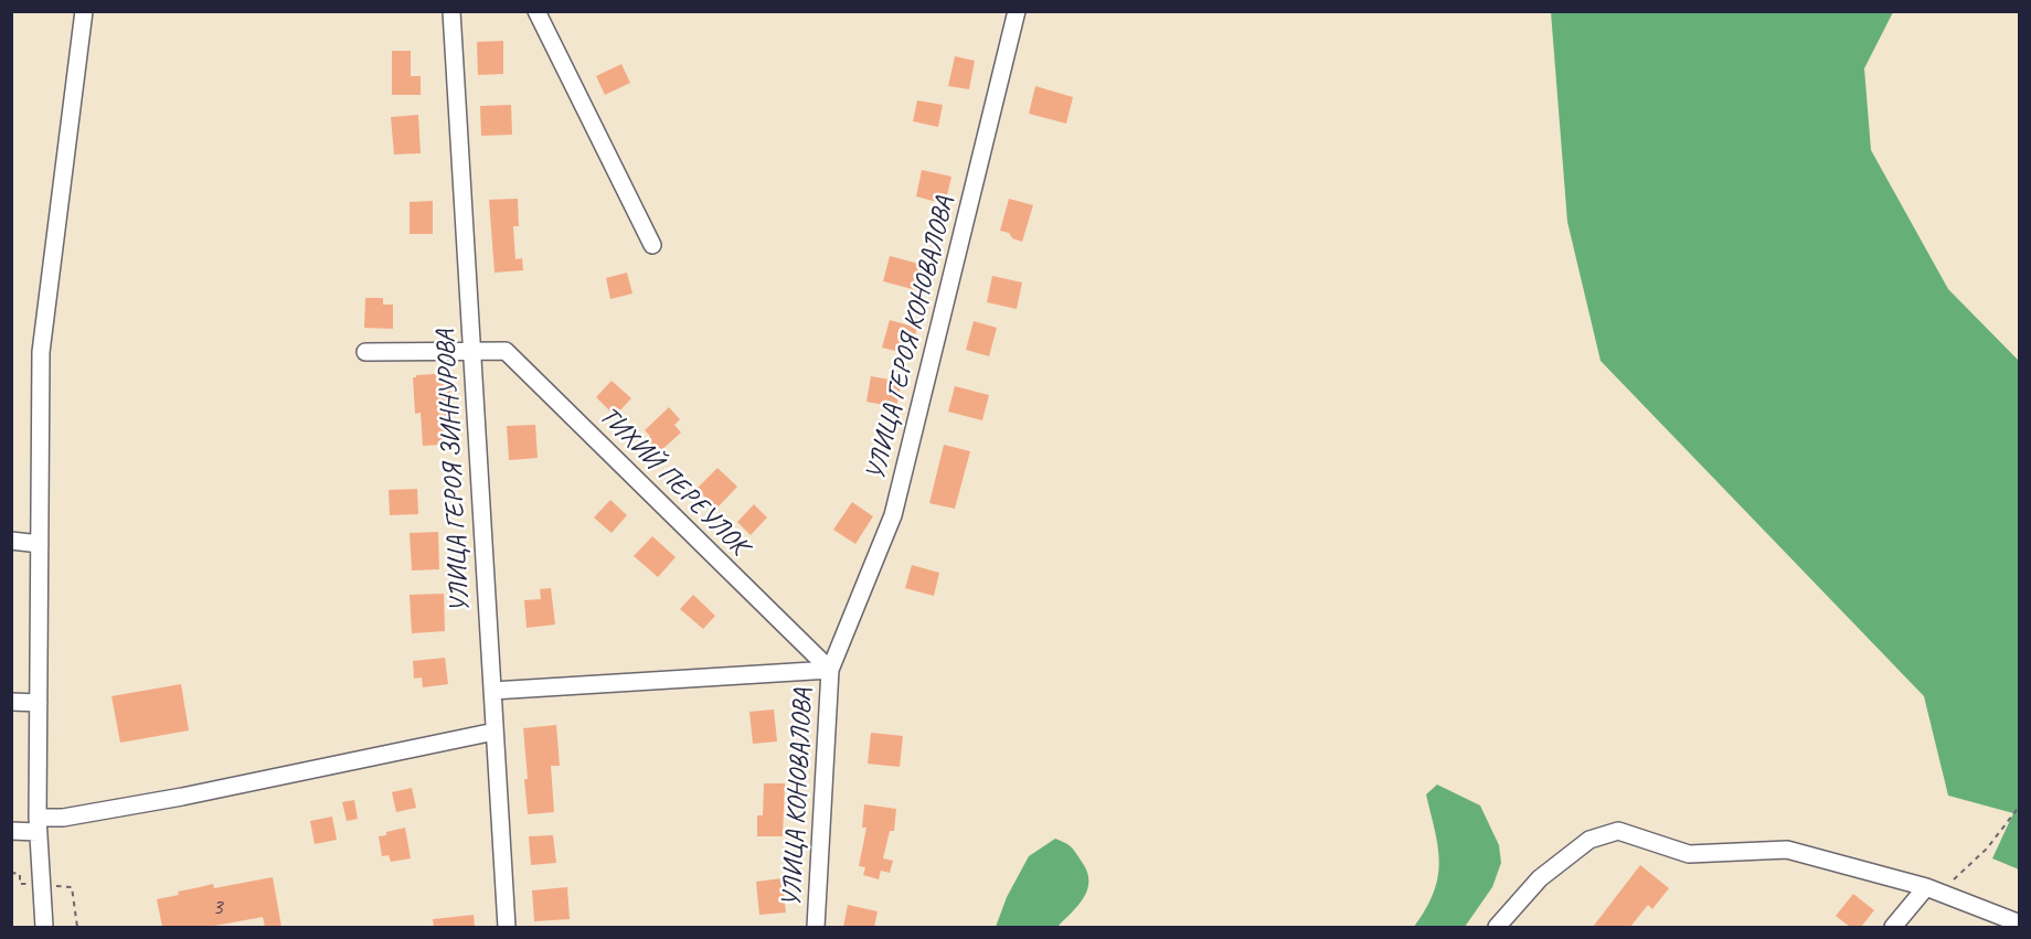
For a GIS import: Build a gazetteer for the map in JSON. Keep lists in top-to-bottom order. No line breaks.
{"streets":{"street":["УЛИЦА ГЕРОЯ КОНОВАЛОВА","УЛИЦА ГЕРОЯ ЗИННУРОВА","ТИХИЙ ПЕРЕУЛОК","УЛИЦА КОНОВАЛОВА"]},"crossings":[["УЛИЦА ГЕРОЯ КОНОВАЛОВА","ТИХИЙ ПЕРЕУЛОК"],["УЛИЦА ГЕРОЯ КОНОВАЛОВА","УЛИЦА КОНОВАЛОВА"],["УЛИЦА ГЕРОЯ ЗИННУРОВА","ТИХИЙ ПЕРЕУЛОК"],["ТИХИЙ ПЕРЕУЛОК","УЛИЦА КОНОВАЛОВА"]],"house_numbers":["3"]}
